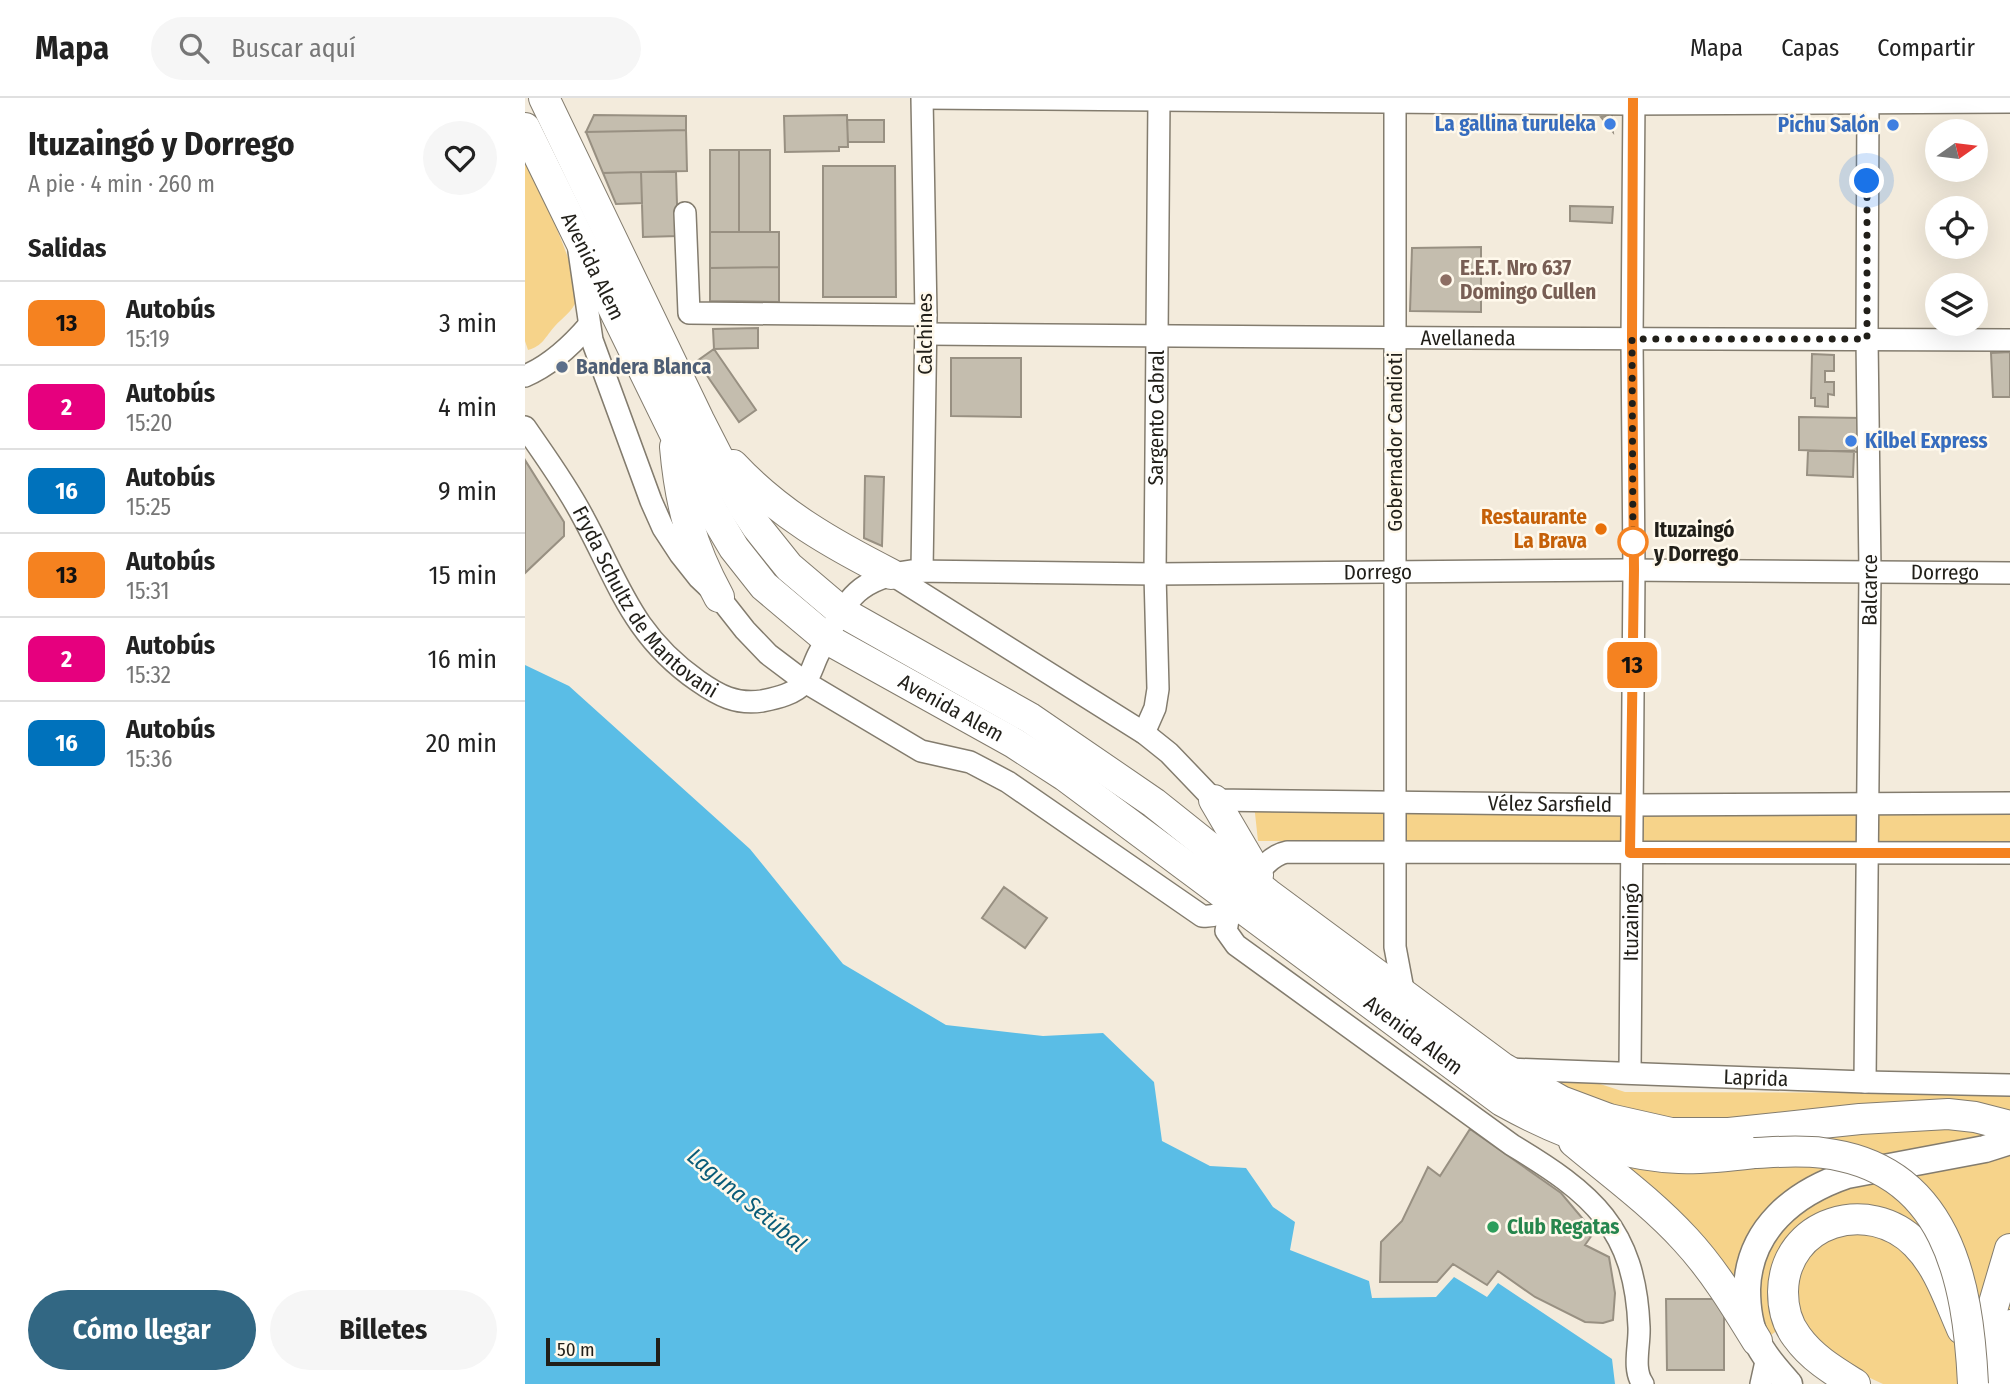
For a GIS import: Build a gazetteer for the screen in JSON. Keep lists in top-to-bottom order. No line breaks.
{"streets":{"highway":["Avenida Alem"],"street":["Calchines","Avellaneda","Sargento Cabral","Gobernador Candioti","Dorrego","Balcarce","Fryda Schultz de Mantovani","Vélez Sarsfield","Ituzaingó","Laprida"]},"crossings":[["Avenida Alem","Gobernador Candioti"],["Avenida Alem","Dorrego"],["Avenida Alem","Laprida"],["Calchines","Avellaneda"],["Calchines","Dorrego"],["Avellaneda","Sargento Cabral"],["Avellaneda","Gobernador Candioti"],["Avellaneda","Balcarce"],["Avellaneda","Ituzaingó"],["Sargento Cabral","Dorrego"],["Gobernador Candioti","Dorrego"],["Gobernador Candioti","Vélez Sarsfield"],["Dorrego","Balcarce"],["Dorrego","Fryda Schultz de Mantovani"],["Dorrego","Ituzaingó"],["Balcarce","Vélez Sarsfield"],["Balcarce","Laprida"],["Vélez Sarsfield","Ituzaingó"],["Ituzaingó","Laprida"]],"water":["Laguna Setúbal"],"places":["La gallina turuleka","Pichu Salón","E.E.T. Nro 637 Domingo Cullen","Bandera Blanca","Kilbel Express","Restaurante La Brava","Ituzaingó y Dorrego","Club Regatas"],"lines":["bus line 13"],"scale_bar":"50 m","north":"right","page":{"header":"Mapa","search":"Buscar aquí","nav":["Mapa","Capas","Compartir"],"heading":[["Ituzaingó y Dorrego","A pie · 4 min · 260 m"],"Salidas"],"on_map":"13","list":[{"mark":"13","name":"Autobús","note":"15:19","value":"3 min"},{"mark":"2","name":"Autobús","note":"15:20","value":"4 min"},{"mark":"16","name":"Autobús","note":"15:25","value":"9 min"},{"mark":"13","name":"Autobús","note":"15:31","value":"15 min"},{"mark":"2","name":"Autobús","note":"15:32","value":"16 min"},{"mark":"16","name":"Autobús","note":"15:36","value":"20 min"}],"buttons":["Cómo llegar","Billetes"],"scale":"50 m"}}
